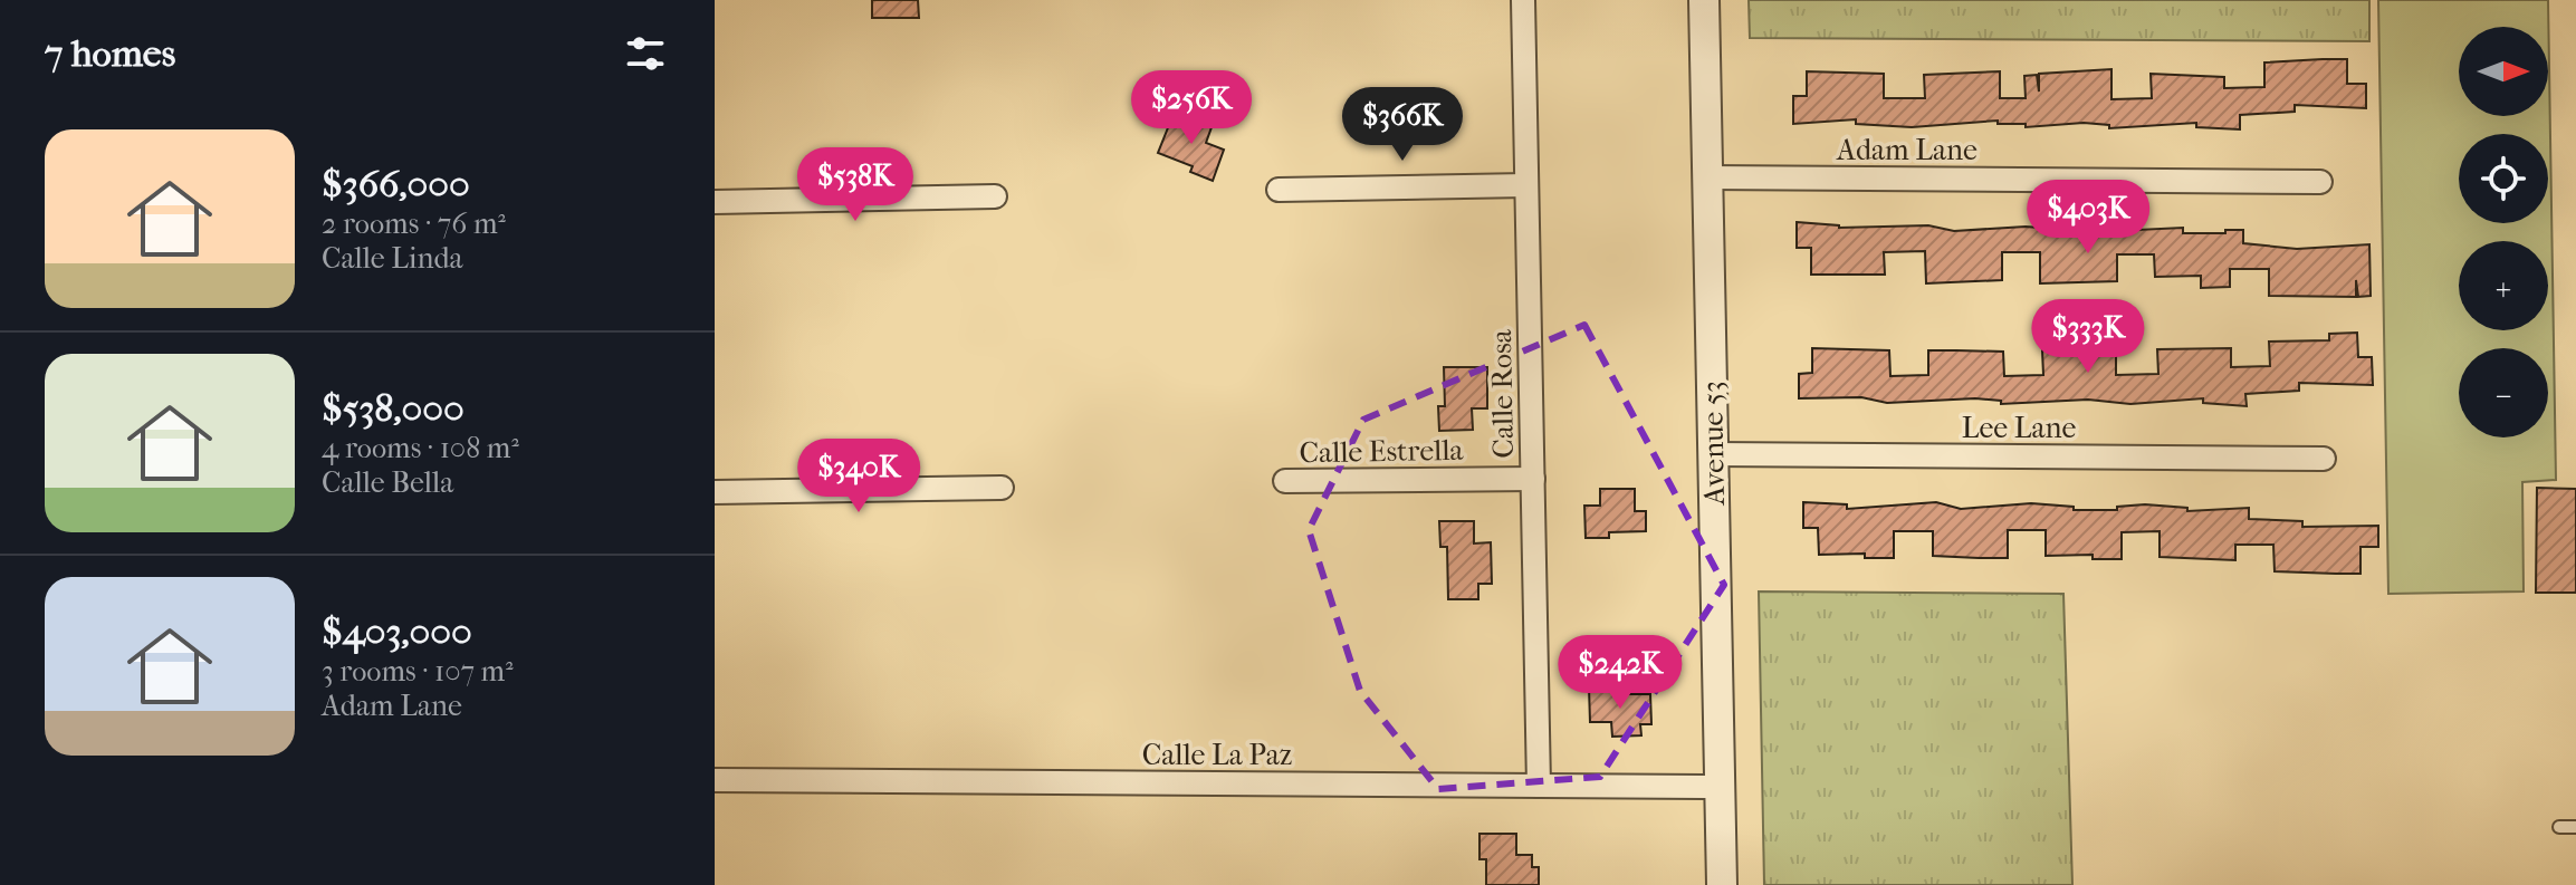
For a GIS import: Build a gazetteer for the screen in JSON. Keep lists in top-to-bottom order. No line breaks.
{"streets":{"street":["Adam Lane","Calle Rosa","Lee Lane","Avenue 53","Calle Estrella","Calle La Paz"]},"crossings":[["Adam Lane","Avenue 53"],["Calle Rosa","Calle Estrella"],["Calle Rosa","Calle La Paz"],["Lee Lane","Avenue 53"],["Avenue 53","Calle La Paz"]],"north":"right","page":{"heading":"7 homes","map_buttons":["+","−"],"price":["$256K","$366K","$538K","$403K","$333K","$340K","$242K"],"list":[{"name":"$366,000","note":"2 rooms · 76 m² · Calle Linda"},{"name":"$538,000","note":"4 rooms · 108 m² · Calle Bella"},{"name":"$403,000","note":"3 rooms · 107 m² · Adam Lane"}]}}
